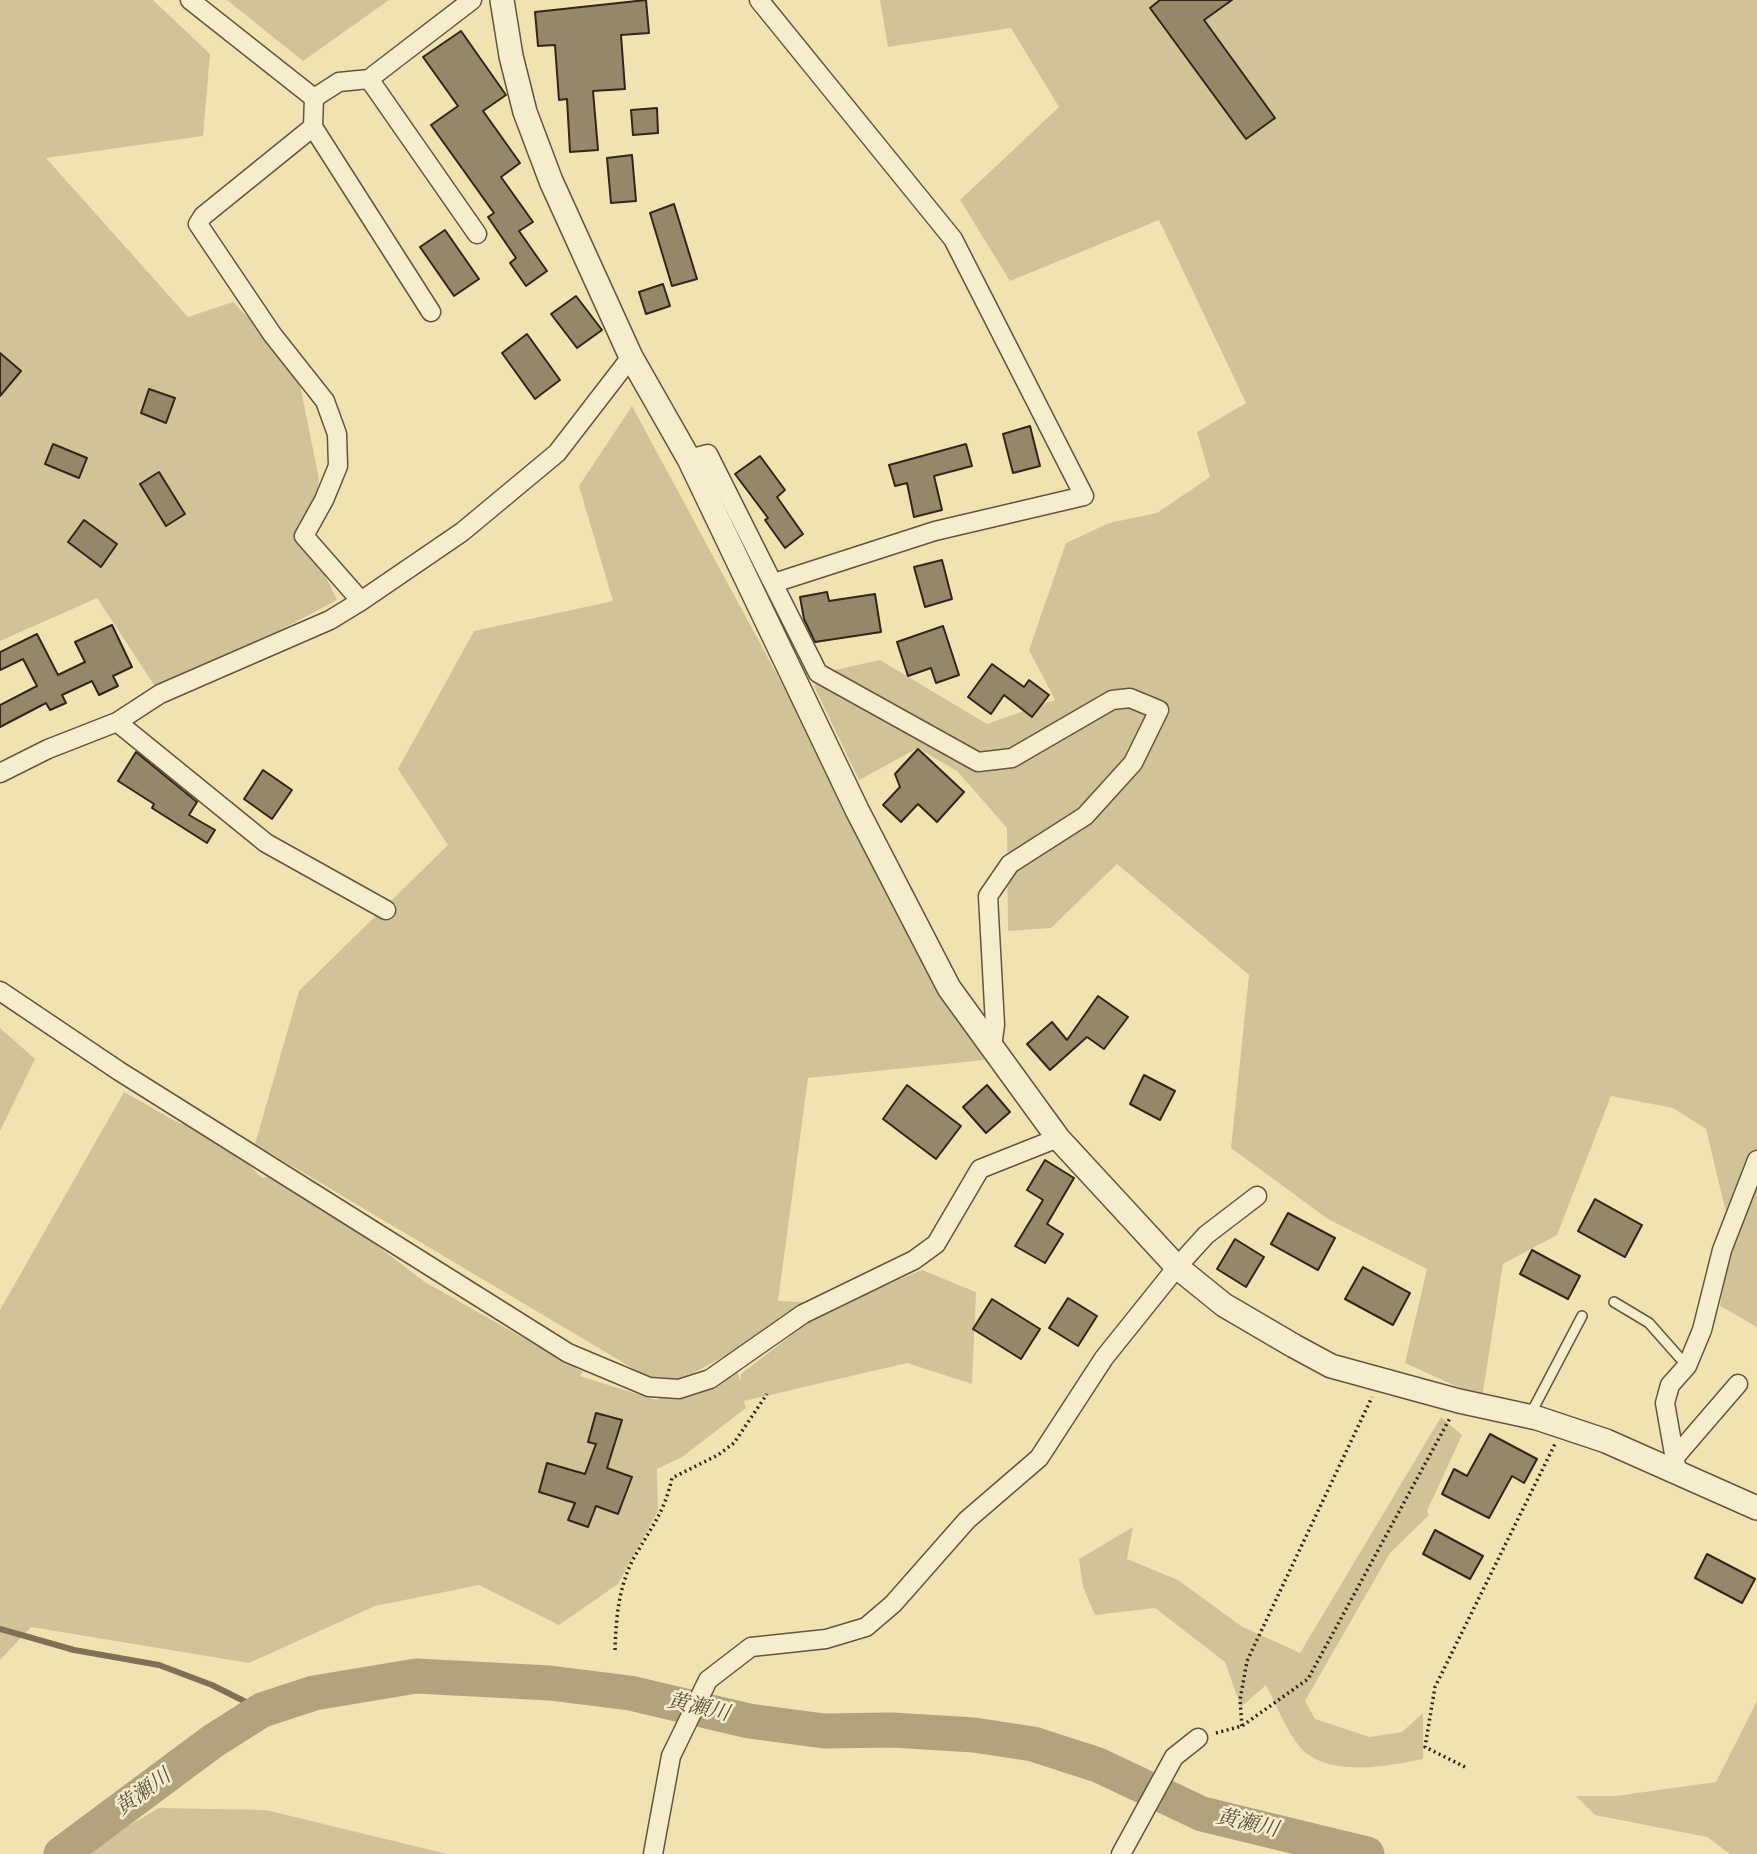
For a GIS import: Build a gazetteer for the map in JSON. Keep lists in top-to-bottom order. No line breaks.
{"water":["黄瀬川"]}
